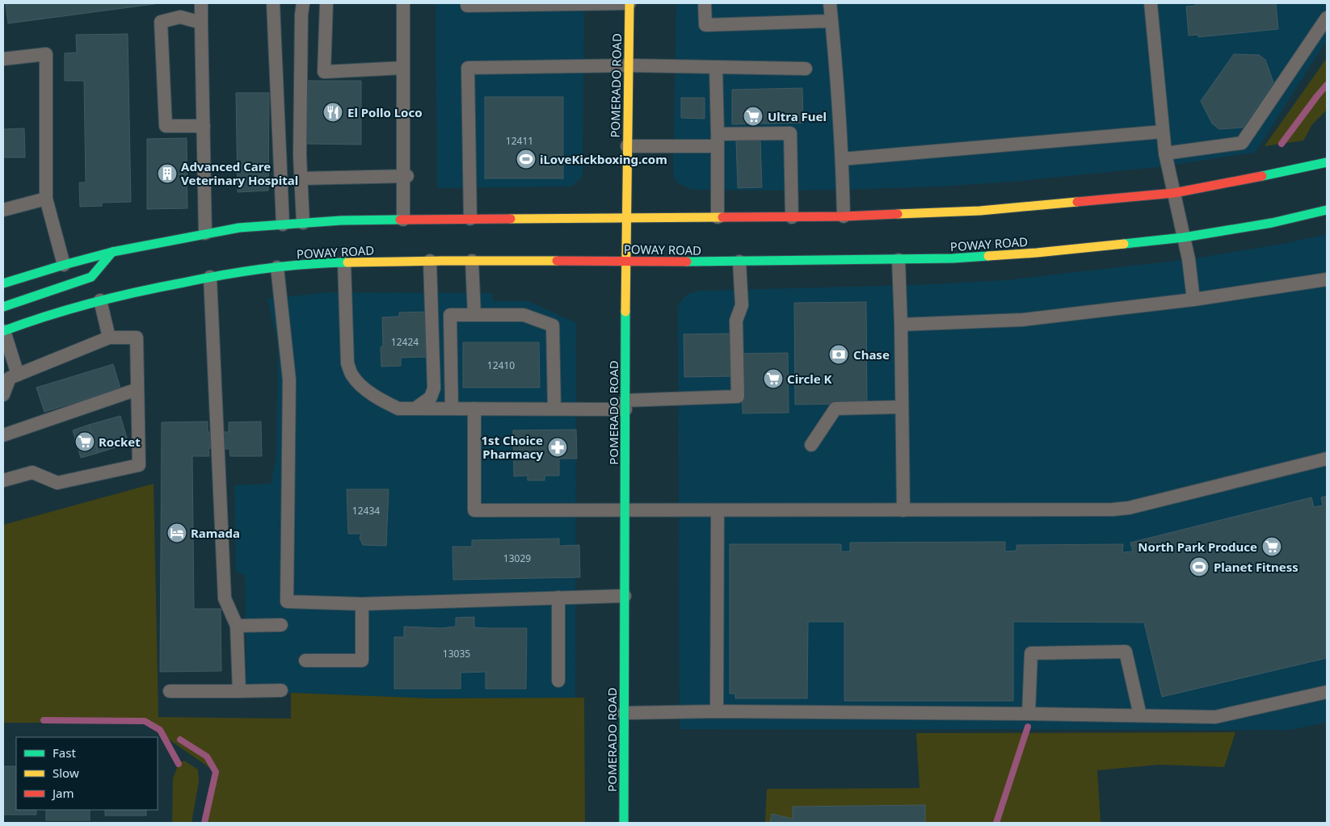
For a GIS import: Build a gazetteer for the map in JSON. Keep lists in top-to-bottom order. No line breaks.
{"streets":{"main road":["POMERADO ROAD","POWAY ROAD"]},"crossings":[["POMERADO ROAD","POWAY ROAD"]],"places":{"restaurant":["El Pollo Loco"],"supermarket":["Ultra Fuel","Circle K","Rocket","North Park Produce"],"sports":["iLoveKickboxing.com","Planet Fitness"],"building":["Advanced Care Veterinary Hospital"],"bank":["Chase"],"pharmacy":["1st Choice Pharmacy"],"hotel":["Ramada"]},"house_numbers":["12411","12424","12410","12434","13029","13035"],"legend":["Fast","Slow","Jam"]}
